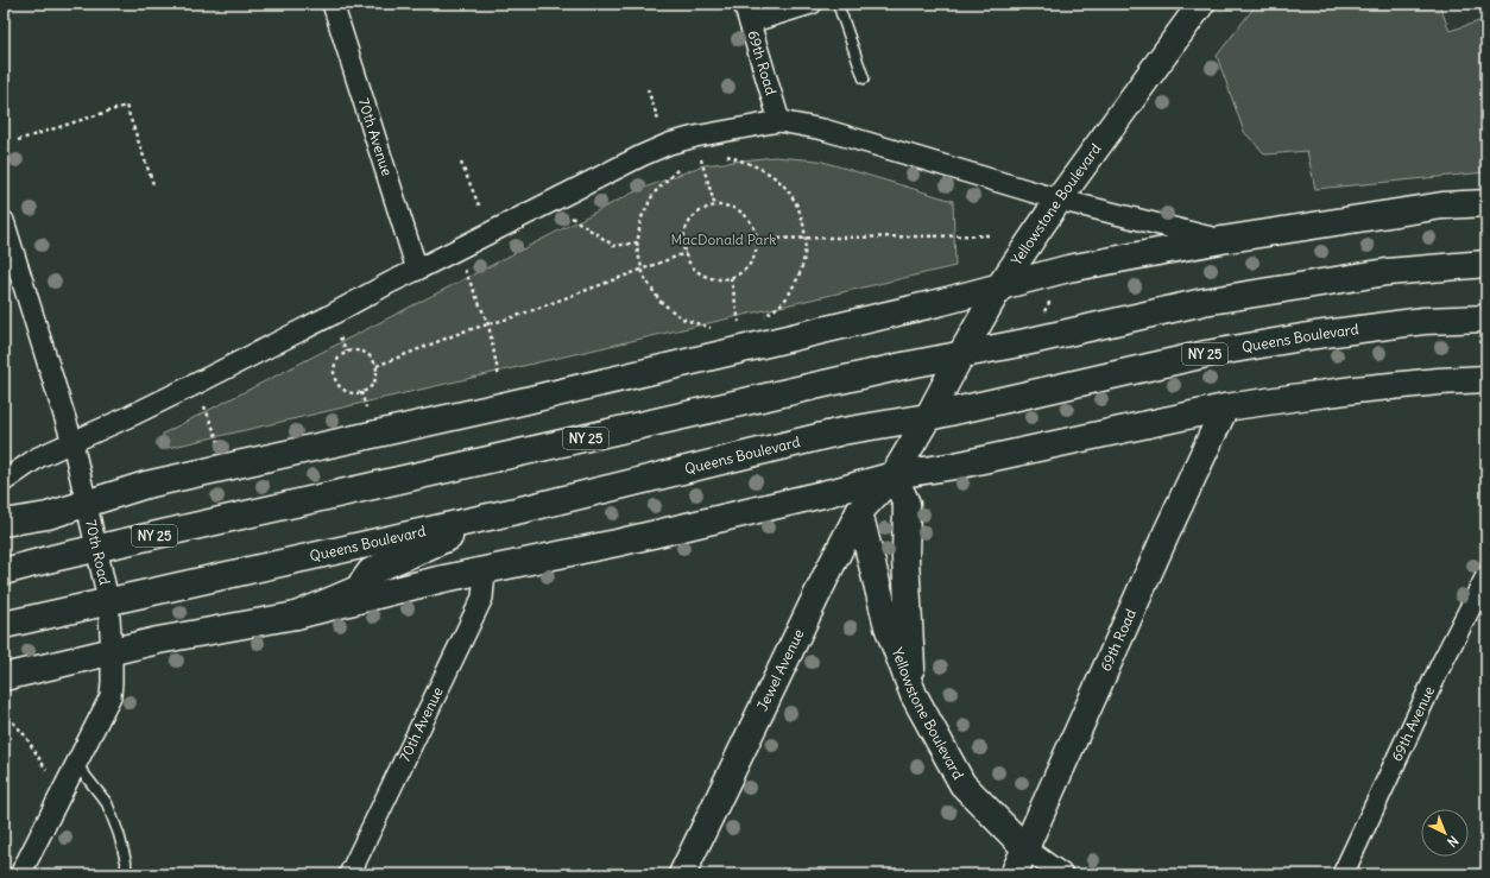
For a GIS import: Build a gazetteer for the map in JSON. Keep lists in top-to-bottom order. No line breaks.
{"streets":{"street":["69th Road","70th Avenue","Yellowstone Boulevard","Queens Boulevard","NY 25","70th Road","Jewel Avenue","69th Avenue"]},"crossings":[["69th Road","Yellowstone Boulevard"],["Yellowstone Boulevard","Queens Boulevard"],["Yellowstone Boulevard","NY 25"],["Yellowstone Boulevard","Jewel Avenue"],["Queens Boulevard","70th Road"],["NY 25","70th Road"]],"parks":["MacDonald Park"],"north":"bottom right"}
